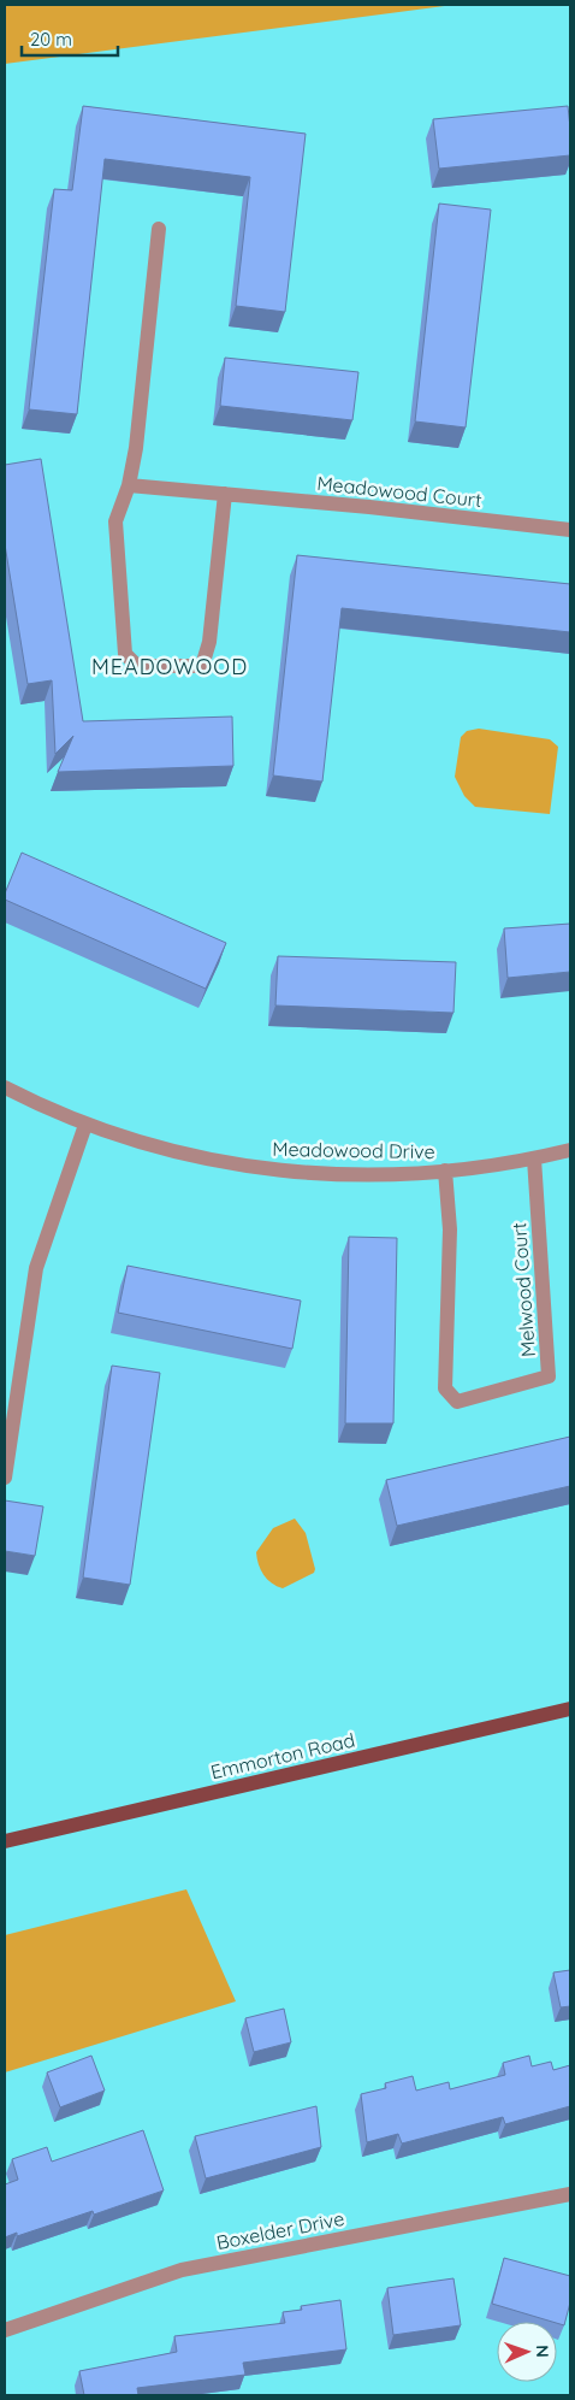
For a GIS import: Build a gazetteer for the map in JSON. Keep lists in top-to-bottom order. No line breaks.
{"streets":{"main road":["Emmorton Road"],"street":["Meadowood Court","Meadowood Drive","Melwood Court","Boxelder Drive"]},"crossings":[["Meadowood Drive","Melwood Court"]],"districts":["MEADOWOOD"],"scale_bar":"20 m","north":"right"}
